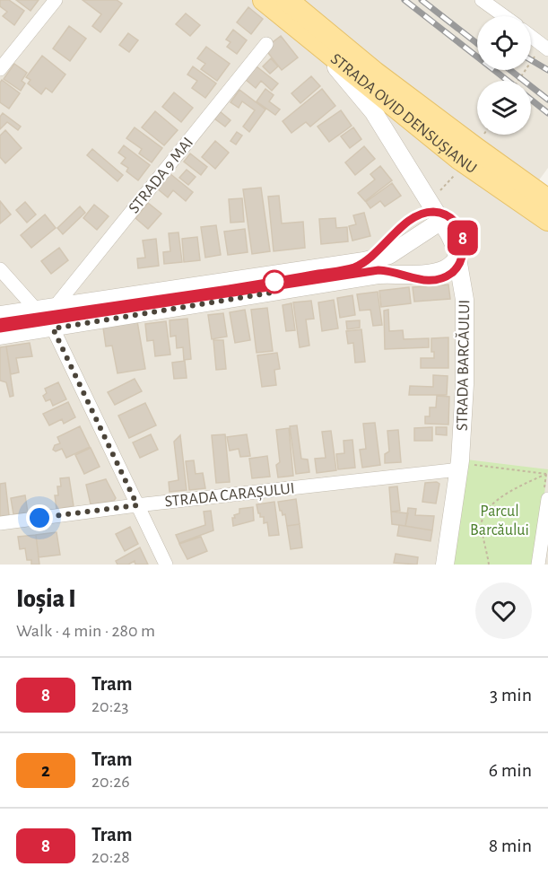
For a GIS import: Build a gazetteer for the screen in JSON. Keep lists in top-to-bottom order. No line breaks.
{"streets":{"main road":["STRADA OVID DENSUȘIANU"],"street":["STRADA 9 MAI","STRADA BARCĂULUI","STRADA CARAȘULUI"]},"crossings":[["STRADA OVID DENSUȘIANU","STRADA BARCĂULUI"],["STRADA BARCĂULUI","STRADA CARAȘULUI"]],"parks":["Parcul Barcăului"],"lines":["tram line 8"],"page":{"on_map":"8","heading":["Ioșia I","Walk · 4 min · 280 m"],"list":[{"mark":"8","name":"Tram","note":"20:23","value":"3 min"},{"mark":"2","name":"Tram","note":"20:26","value":"6 min"},{"mark":"8","name":"Tram","note":"20:28","value":"8 min"}]}}
